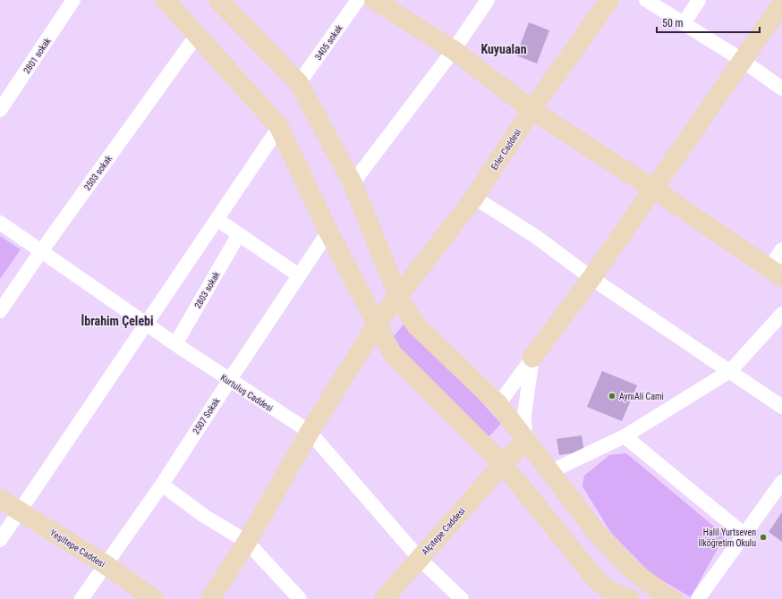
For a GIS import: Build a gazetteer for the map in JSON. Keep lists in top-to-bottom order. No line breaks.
{"streets":{"main road":["Erler Caddesi","Alçıtepe Caddesi","Yeşiltepe Caddesi"],"street":["3405 sokak","2801 sokak","2503 sokak","2803 sokak","Kurtuluş Caddesi","2507 Sokak"]},"crossings":[["Erler Caddesi","Kurtuluş Caddesi"],["2503 sokak","Kurtuluş Caddesi"],["2803 sokak","Kurtuluş Caddesi"],["Kurtuluş Caddesi","2507 Sokak"],["Kurtuluş Caddesi","Alçıtepe Caddesi"],["2507 Sokak","Yeşiltepe Caddesi"]],"districts":["Kuyualan","İbrahim Çelebi"],"places":["AynıAli Cami","Halil Yurtseven İlköğretim Okulu"],"scale_bar":"50 m"}
